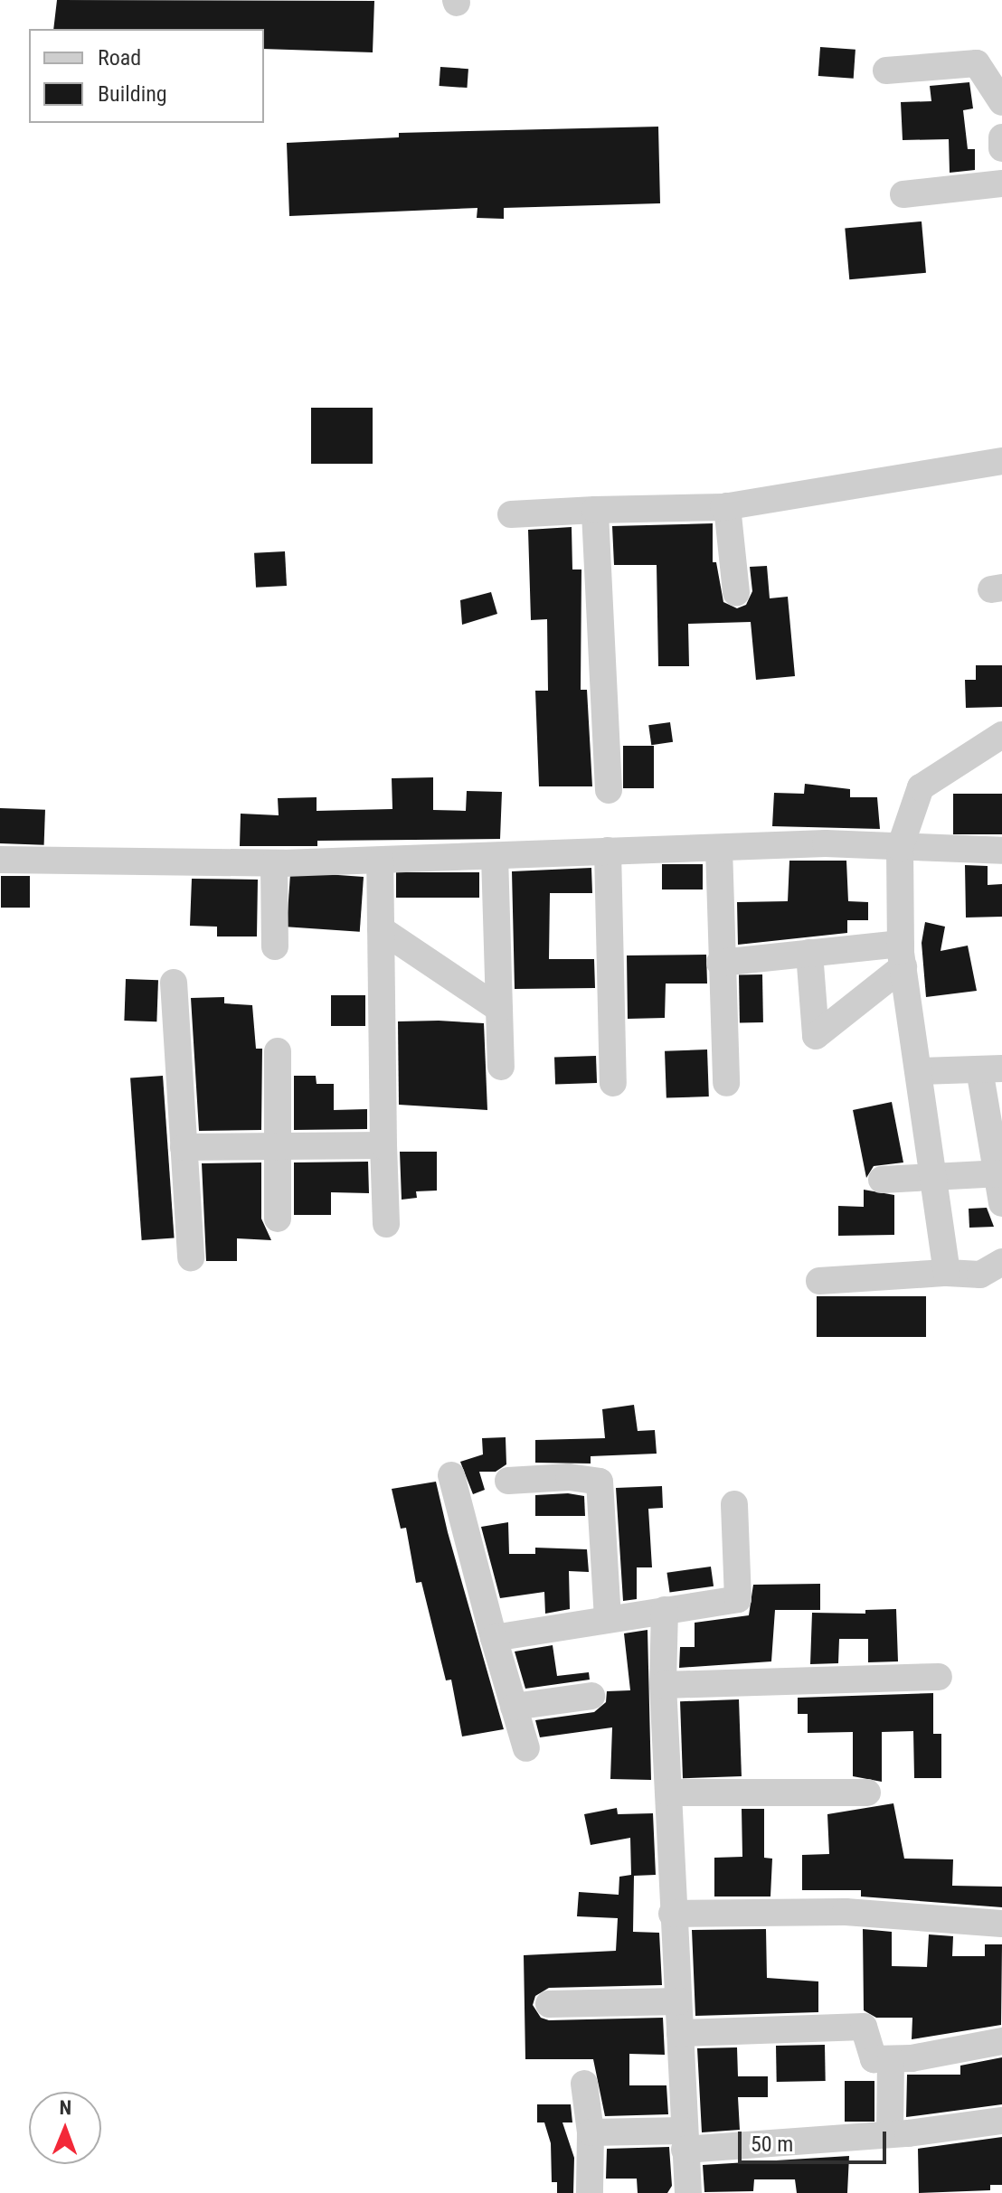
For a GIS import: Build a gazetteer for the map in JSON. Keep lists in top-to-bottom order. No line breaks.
{"legend":["Road","Building"],"scale_bar":"50 m","north":"top"}
